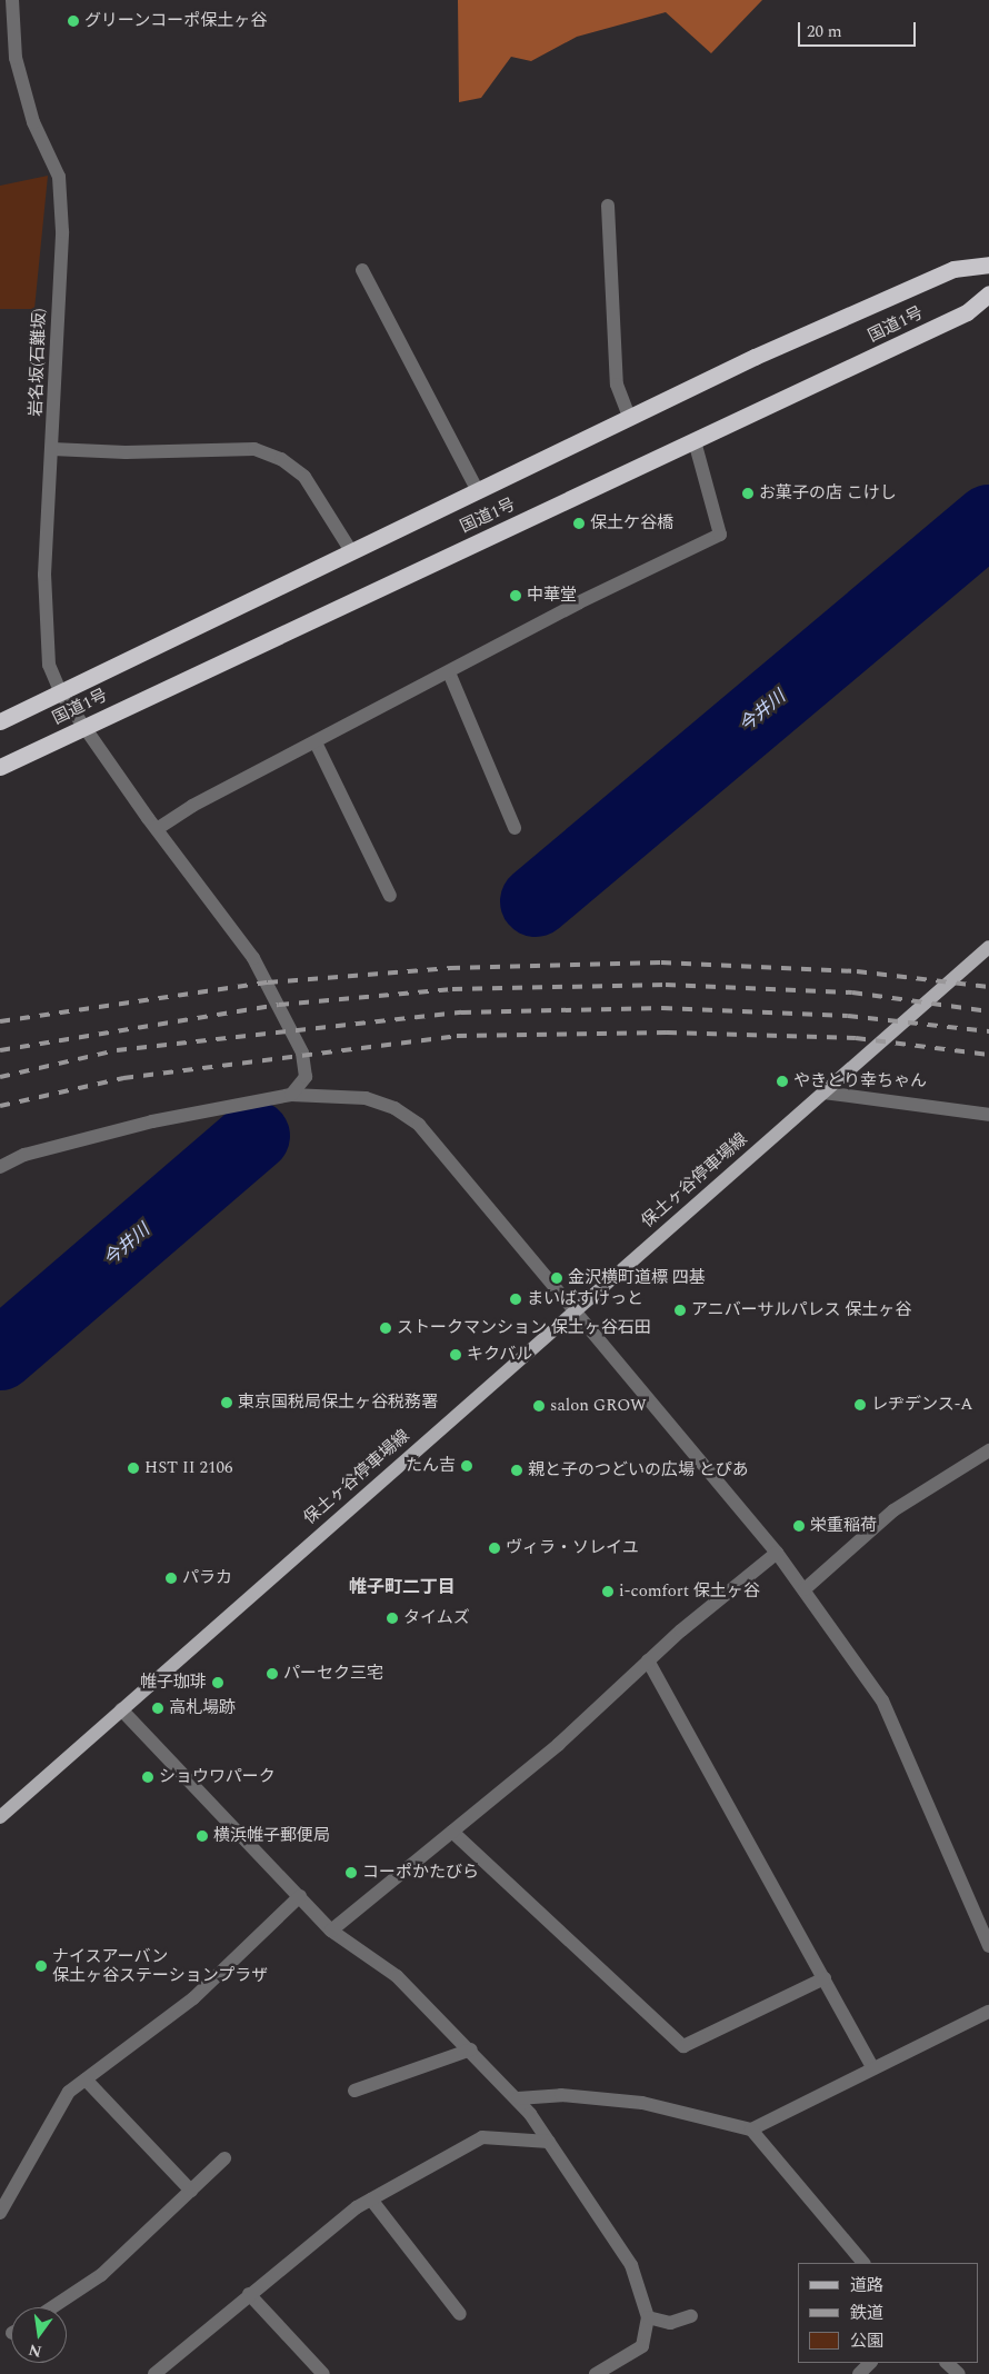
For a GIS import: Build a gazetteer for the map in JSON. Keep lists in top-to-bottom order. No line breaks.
{"streets":{"highway":["国道1号"],"main road":["保土ヶ谷停車場線"],"street":["岩名坂(石難坂)"]},"crossings":[["国道1号","岩名坂(石難坂)"]],"districts":["帷子町二丁目"],"water":["今井川"],"places":["グリーンコーポ保土ヶ谷","お菓子の店 こけし","保土ケ谷橋","中華堂","やきとり幸ちゃん","金沢横町道標 四基","まいばすけっと","アニバーサルパレス 保土ヶ谷","ストークマンション 保土ヶ谷石田","キクバル","東京国税局保土ヶ谷税務署","レヂデンス-A","salon GROW","たん吉","HST II 2106","親と子のつどいの広場 とぴあ","栄重稲荷","ヴィラ・ソレイユ","パラカ","i-comfort 保土ヶ谷","タイムズ","パーセク三宅","帷子珈琲","高札場跡","ショウワパーク","横浜帷子郵便局","コーポかたびら","ナイスアーバン 保土ヶ谷ステーションプラザ"],"legend":["道路","鉄道","公園"],"scale_bar":"20 m","north":"bottom"}
